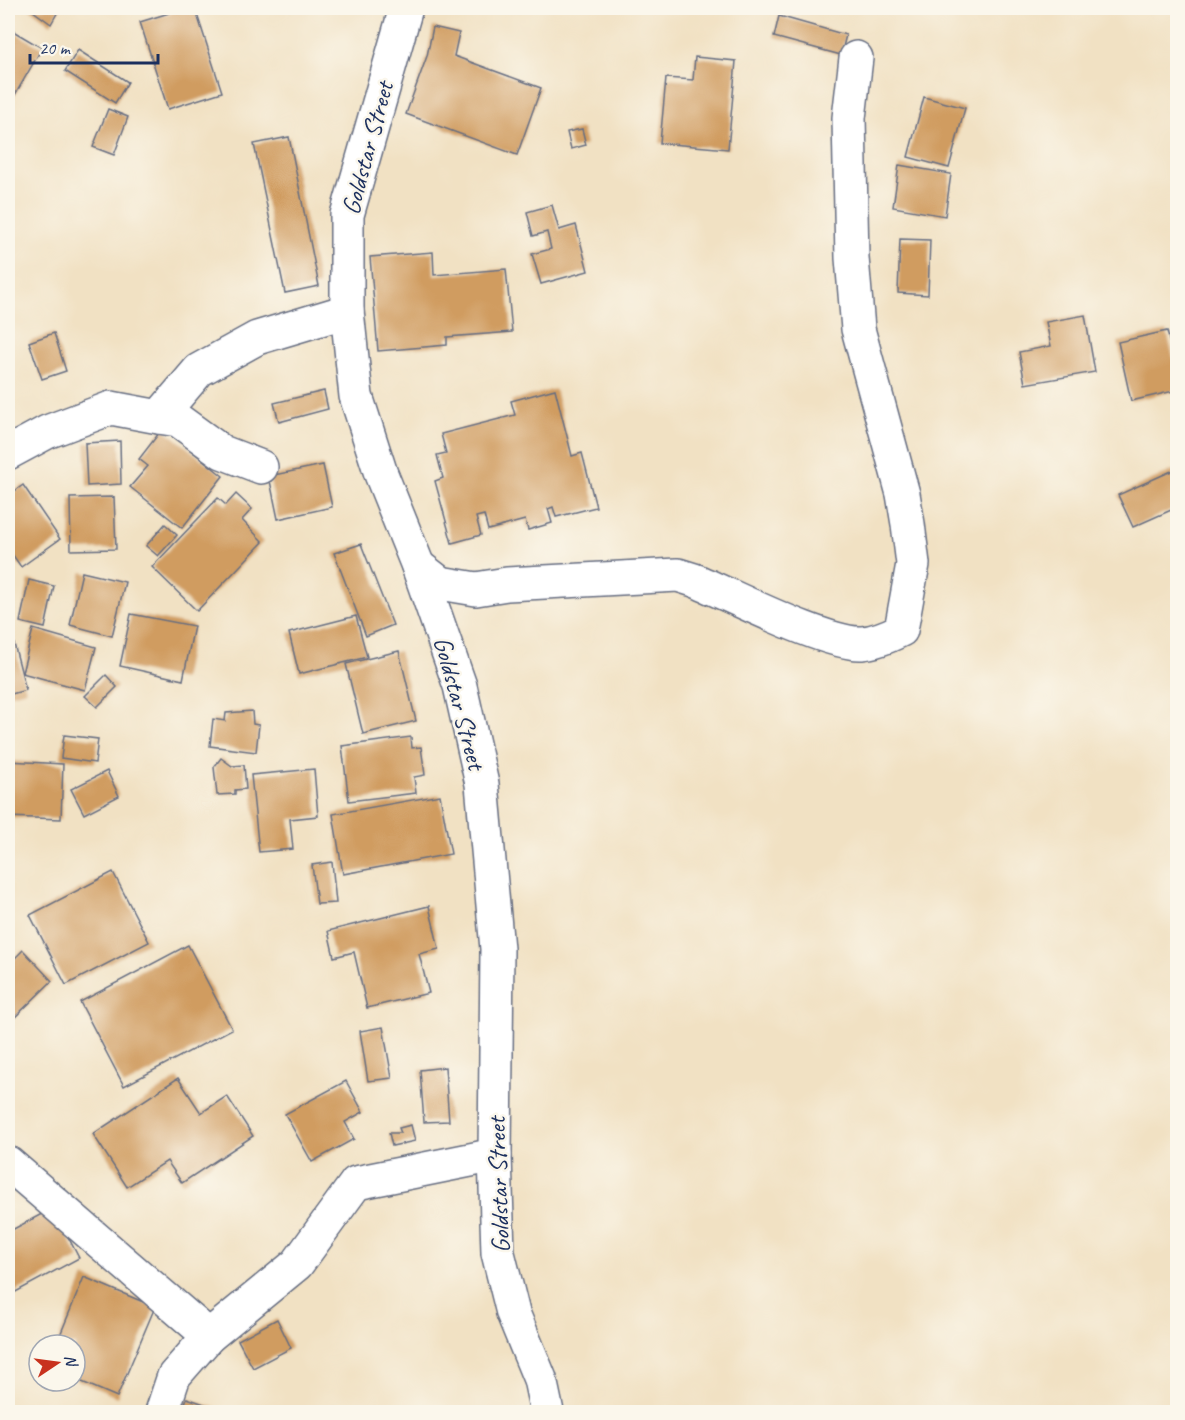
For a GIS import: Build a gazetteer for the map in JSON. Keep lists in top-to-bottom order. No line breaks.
{"streets":{"street":["Goldstar Street"]},"scale_bar":"20 m","north":"right"}
